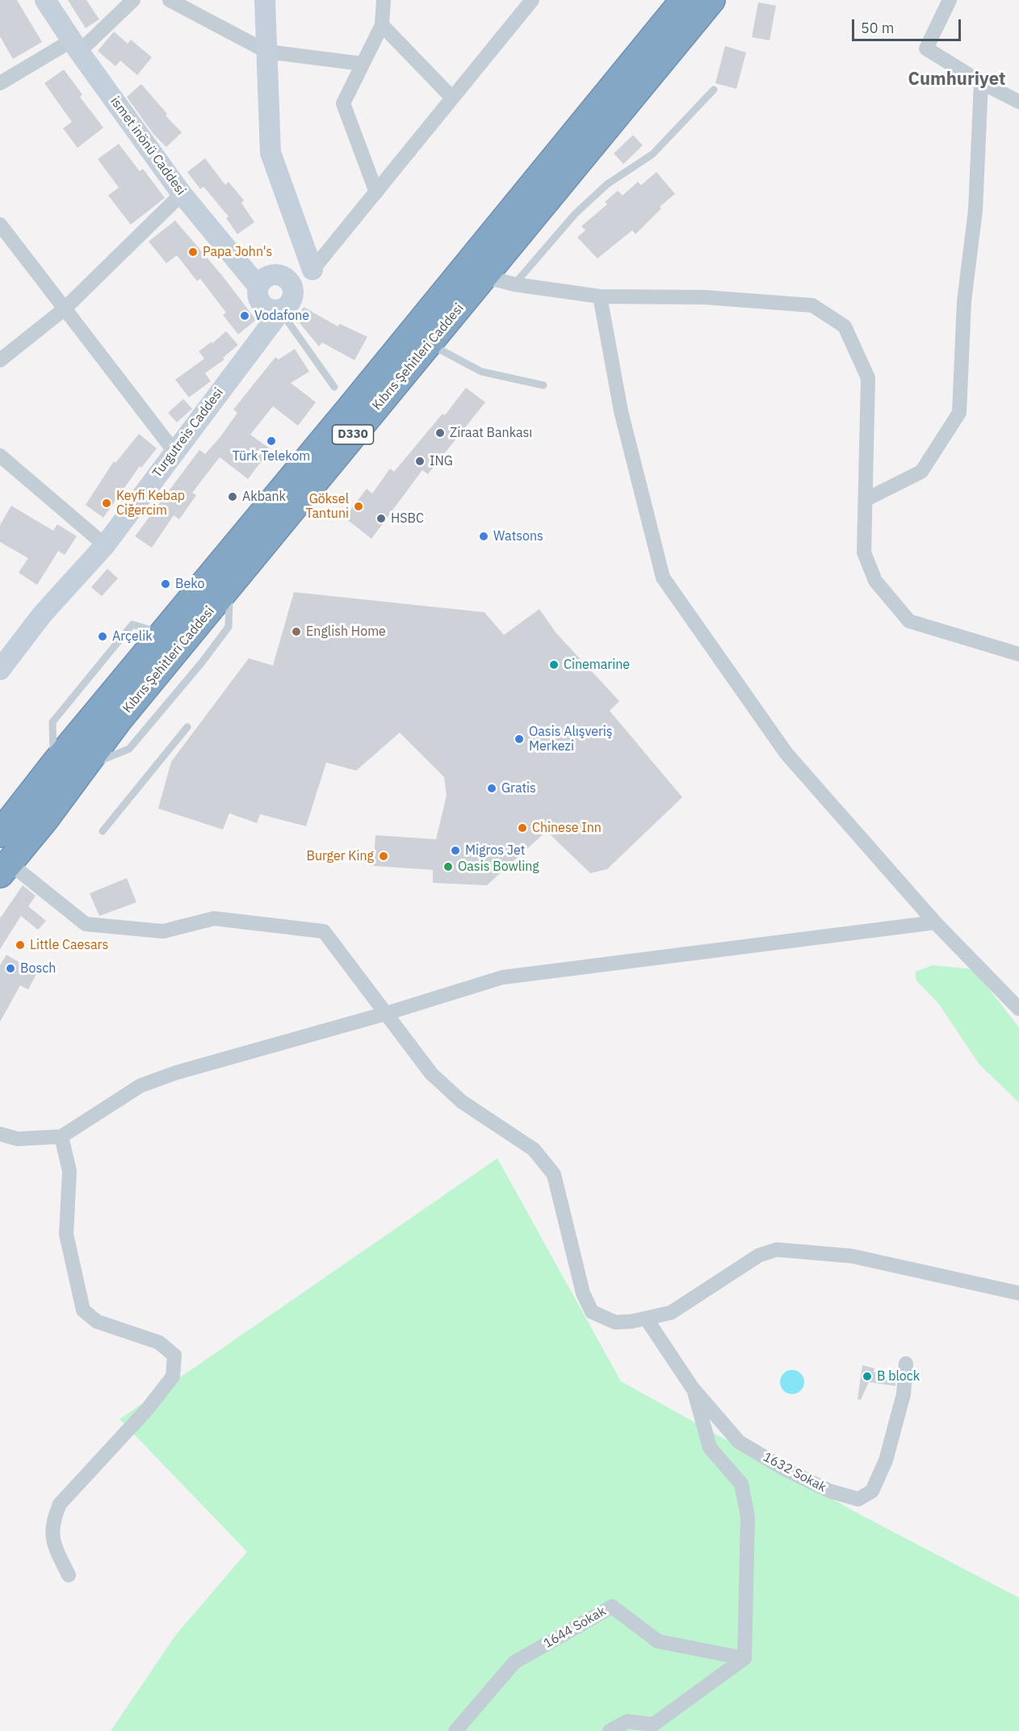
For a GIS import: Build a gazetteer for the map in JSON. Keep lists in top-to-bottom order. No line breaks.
{"streets":{"highway":["Kıbrıs Şehitleri Caddesi","D330"],"street":["ismet inönü Caddesi","Turgutreis Caddesi","1632 Sokak","1644 Sokak"]},"crossings":[["ismet inönü Caddesi","Turgutreis Caddesi"]],"districts":["Cumhuriyet"],"places":["Papa John's","Vodafone","Ziraat Bankası","Türk Telekom","ING","Akbank","Keyfi Kebap Ciğercim","Göksel Tantuni","HSBC","Watsons","Beko","English Home","Arçelik","Cinemarine","Oasis Alışveriş Merkezi","Gratis","Chinese Inn","Migros Jet","Burger King","Oasis Bowling","Little Caesars","Bosch","B block"],"scale_bar":"50 m"}
